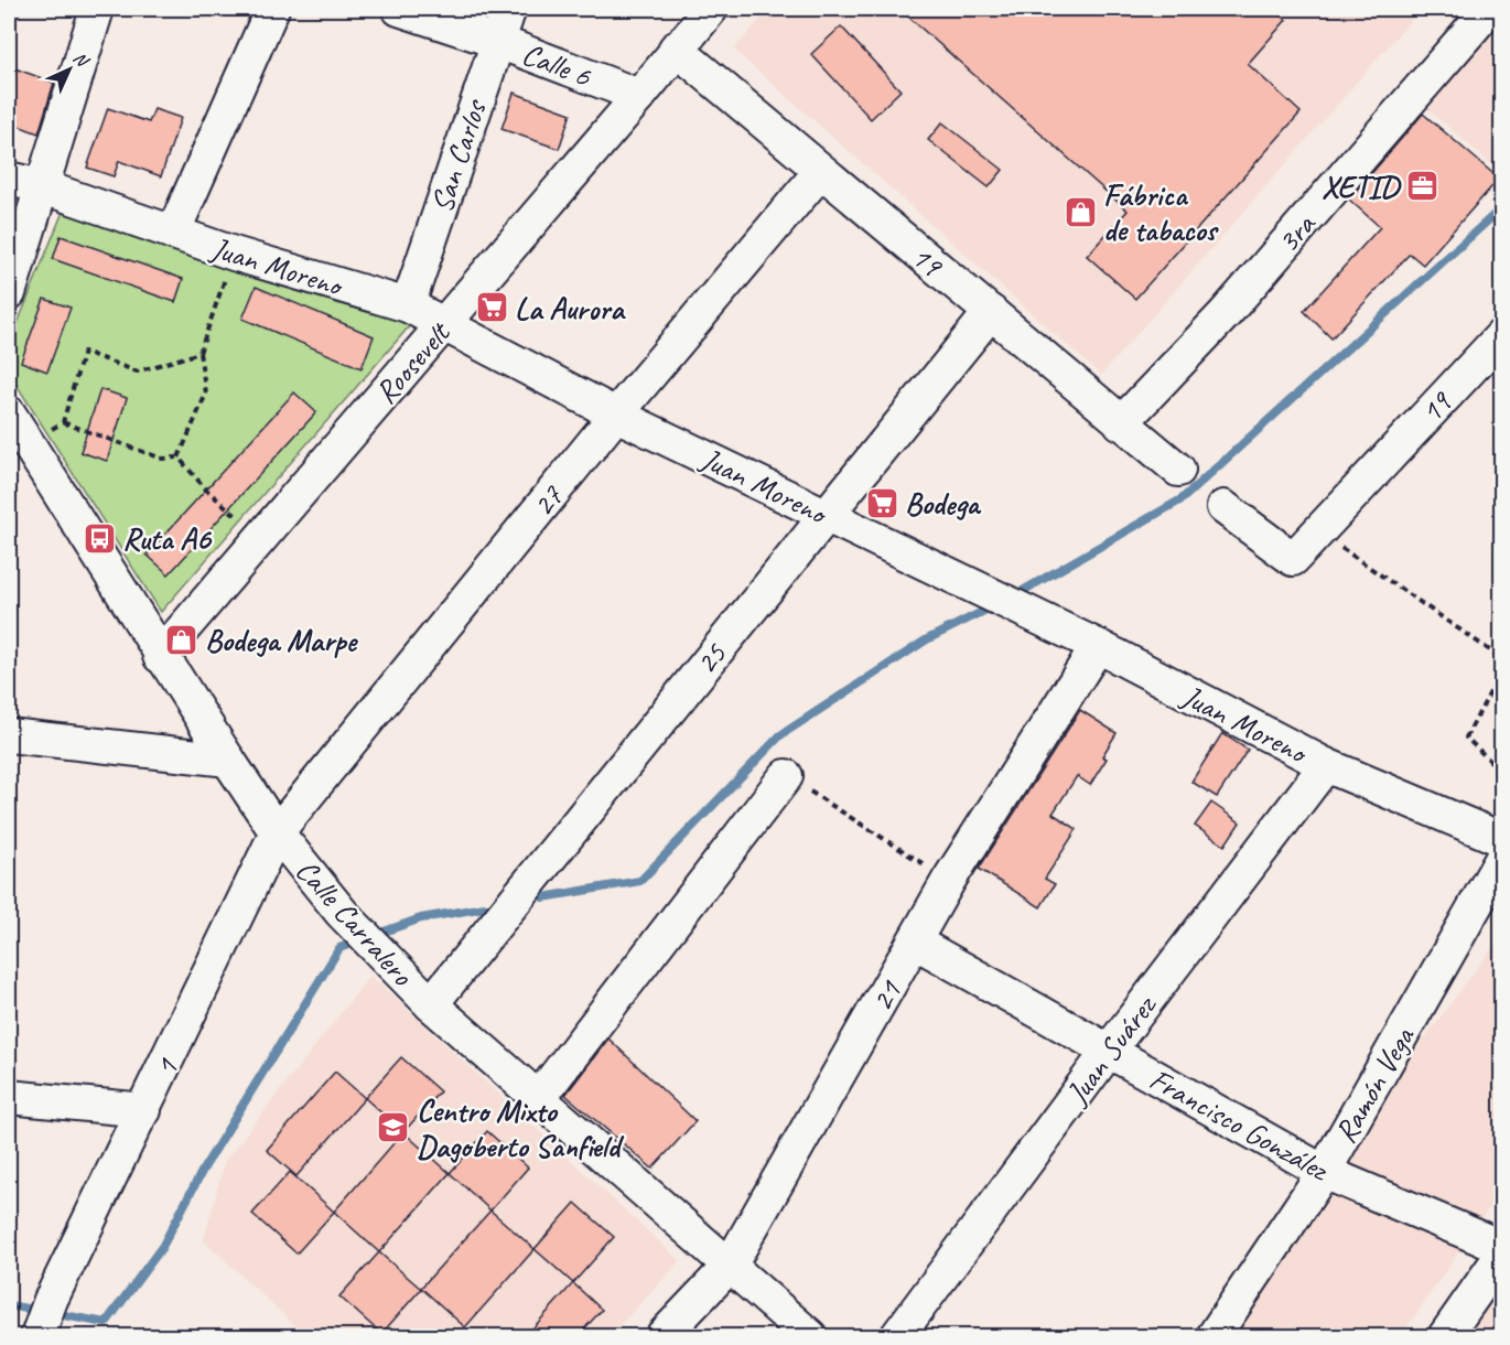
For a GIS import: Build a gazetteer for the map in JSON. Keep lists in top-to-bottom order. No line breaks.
{"streets":{"street":["Calle 6","San Carlos","3ra","19","Juan Moreno","Roosevelt","27","25","Calle Carralero","21","Juan Suárez","1","Ramón Vega","Francisco González"]},"crossings":[["Calle 6","San Carlos"],["Calle 6","Roosevelt"],["San Carlos","Juan Moreno"],["3ra","19"],["19","Roosevelt"],["19","27"],["19","25"],["Juan Moreno","Roosevelt"],["Juan Moreno","27"],["Juan Moreno","25"],["Juan Moreno","21"],["Juan Moreno","Juan Suárez"],["Roosevelt","Calle Carralero"],["27","Calle Carralero"],["27","1"],["25","Calle Carralero"],["Calle Carralero","21"],["Calle Carralero","1"],["21","Francisco González"],["Juan Suárez","Francisco González"],["Ramón Vega","Francisco González"]],"places":{"office":["XETID"],"shop":["Fábrica de tabacos","Bodega Marpe"],"supermarket":["La Aurora","Bodega"],"bus stop":["Ruta A6"],"school or university":["Centro Mixto Dagoberto Sanfield"]},"north":"top right"}
